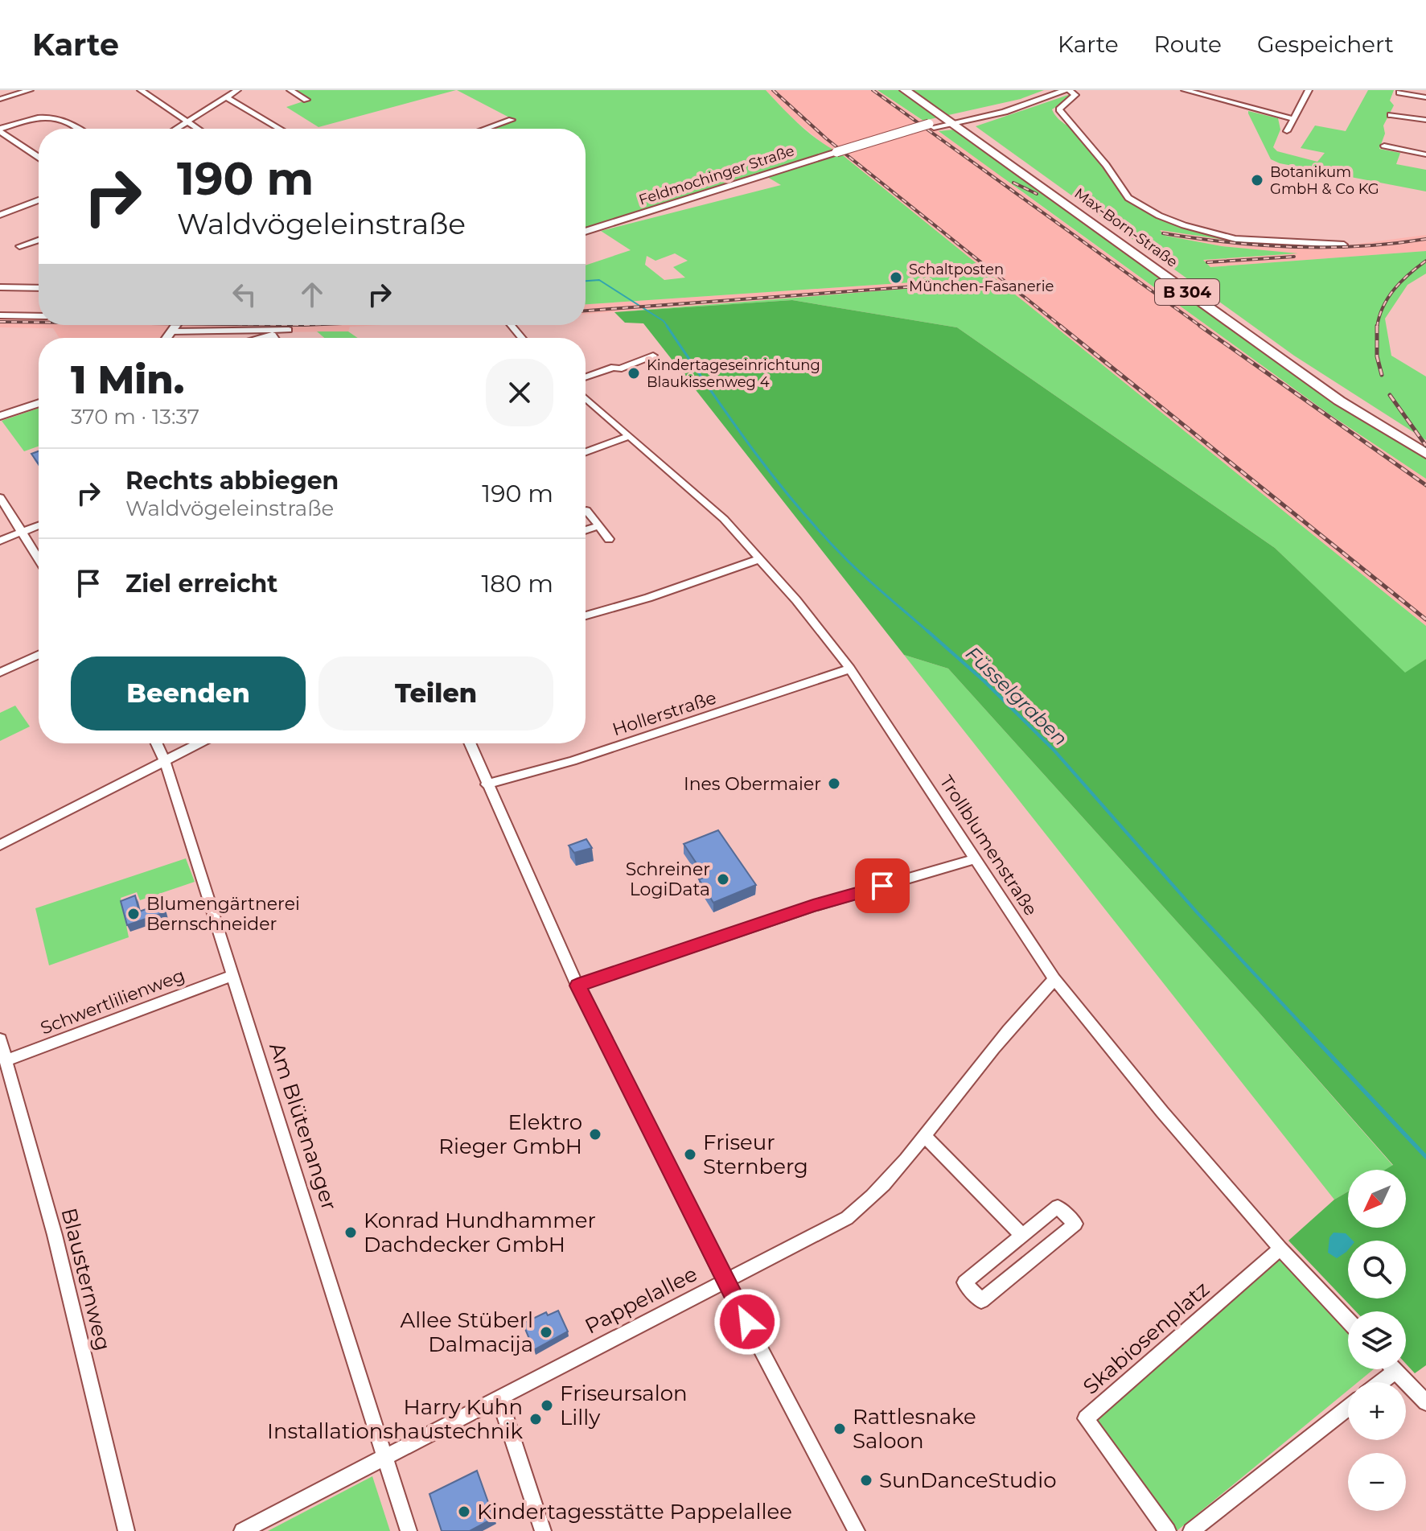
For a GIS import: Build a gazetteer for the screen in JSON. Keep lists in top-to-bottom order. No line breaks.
{"streets":{"main road":["Feldmochinger Straße","Max-Born-Straße","B 304"],"street":["Hollerstraße","Trollblumenstraße","Schwertlilienweg","Am Blütenanger","Blausternweg","Pappelallee","Skabiosenplatz"]},"crossings":[["Feldmochinger Straße","Max-Born-Straße"],["Hollerstraße","Trollblumenstraße"],["Trollblumenstraße","Pappelallee"],["Trollblumenstraße","Skabiosenplatz"],["Schwertlilienweg","Am Blütenanger"],["Schwertlilienweg","Blausternweg"],["Am Blütenanger","Pappelallee"]],"water":["Füsselgraben"],"places":["Botanikum GmbH & Co KG","Schaltposten München-Fasanerie","Kindertageseinrichtung Blaukissenweg 4","Ines Obermaier","Schreiner LogiData","Blumengärtnerei Bernschneider","Elektro Rieger GmbH","Friseur Sternberg","Konrad Hundhammer Dachdecker GmbH","Allee Stüberl Dalmacija","Friseursalon Lilly","Harry Kuhn Installationshaustechnik","Rattlesnake Saloon","SunDanceStudio","Kindertagesstätte Pappelallee"],"north":"bottom left","page":{"header":"Karte","nav":["Karte","Route","Gespeichert"],"turn":["190 m","Waldvögeleinstraße"],"heading":["1 Min.","370 m · 13:37"],"list":[{"name":"Rechts abbiegen","note":"Waldvögeleinstraße","value":"190 m"},{"name":"Ziel erreicht","value":"180 m"}],"buttons":["Beenden","Teilen"],"map_buttons":["+","−"]}}
